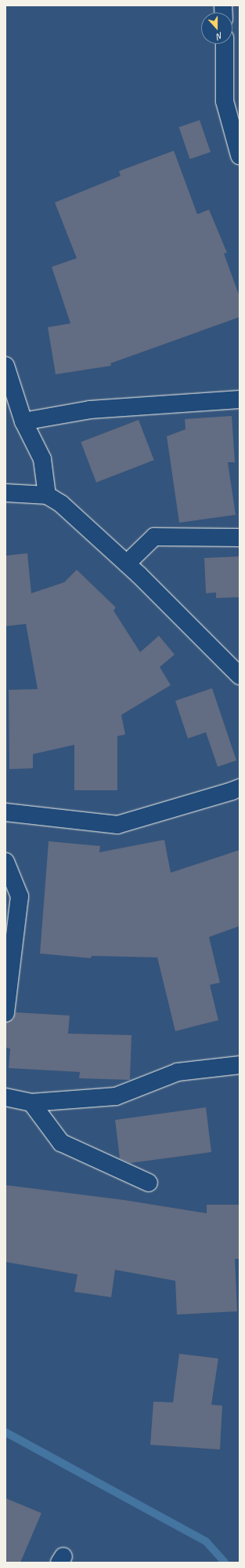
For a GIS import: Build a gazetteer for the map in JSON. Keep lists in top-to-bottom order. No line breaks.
{"north":"bottom"}
